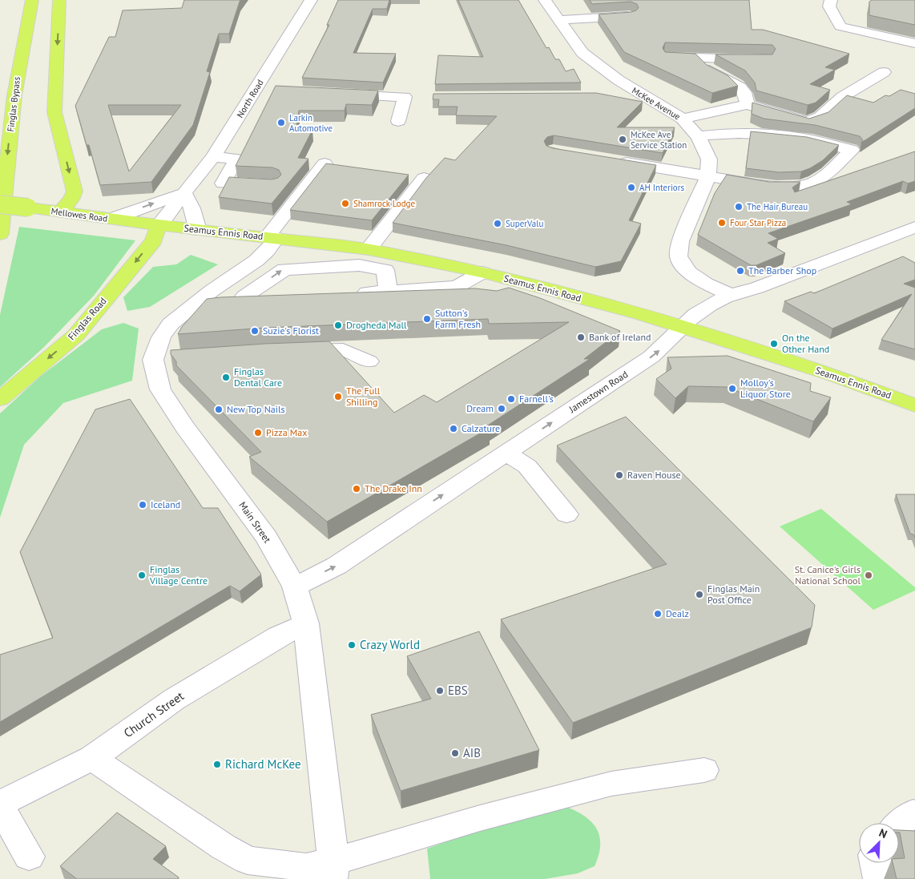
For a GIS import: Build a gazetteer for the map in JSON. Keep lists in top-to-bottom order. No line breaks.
{"streets":{"main road":["Finglas Bypass","Mellowes Road","Seamus Ennis Road","Finglas Road"],"street":["North Road","McKee Avenue","Jamestown Road","Main Street","Church Street"]},"crossings":[["North Road","Mellowes Road"],["North Road","Seamus Ennis Road"],["North Road","Finglas Road"],["McKee Avenue","Jamestown Road"],["Mellowes Road","Seamus Ennis Road"],["Mellowes Road","Finglas Road"],["Seamus Ennis Road","Finglas Road"],["Seamus Ennis Road","Jamestown Road"],["Jamestown Road","Main Street"],["Main Street","Church Street"]],"one_way":["Finglas Road","Jamestown Road"],"places":["Larkin Automotive","McKee Ave Service Station","AH Interiors","Shamrock Lodge","The Hair Bureau","Four Star Pizza","SuperValu","The Barber Shop","Sutton's Farm Fresh","Drogheda Mall","Suzie's Florist","Bank of Ireland","On the Other Hand","Finglas Dental Care","Molloy's Liquor Store","The Full Shilling","Farnell's","Dream","New Top Nails","Calzature","Pizza Max","Raven House","The Drake Inn","Iceland","Finglas Village Centre","St. Canice's Girls National School","Finglas Main Post Office","Dealz","Crazy World","EBS","AIB","Richard McKee"],"north":"top right"}
